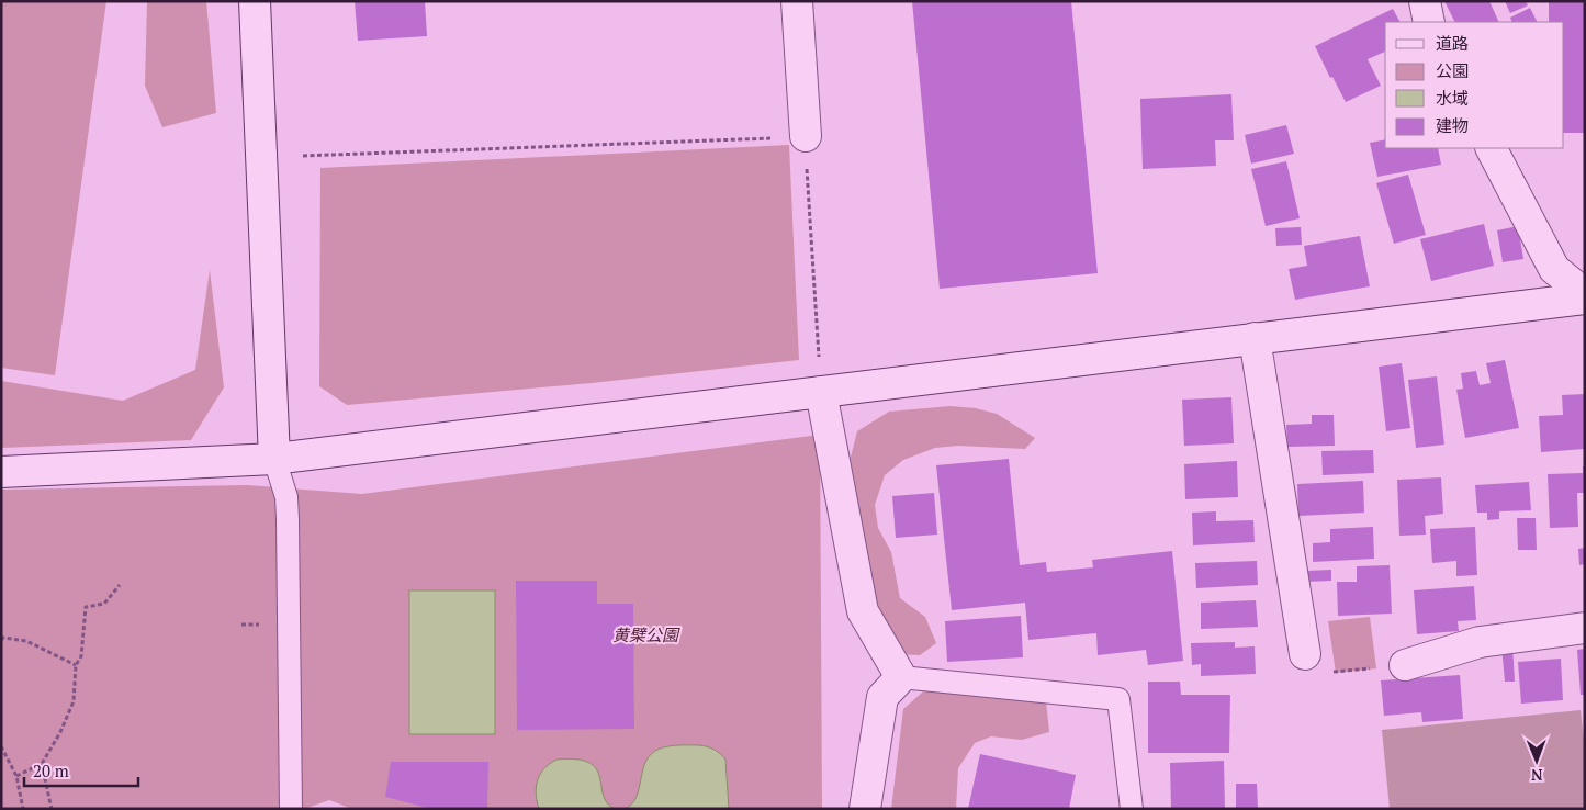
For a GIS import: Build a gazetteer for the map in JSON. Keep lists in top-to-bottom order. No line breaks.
{"parks":["黄檗公園"],"legend":["道路","公園","水域","建物"],"scale_bar":"20 m","north":"bottom"}
